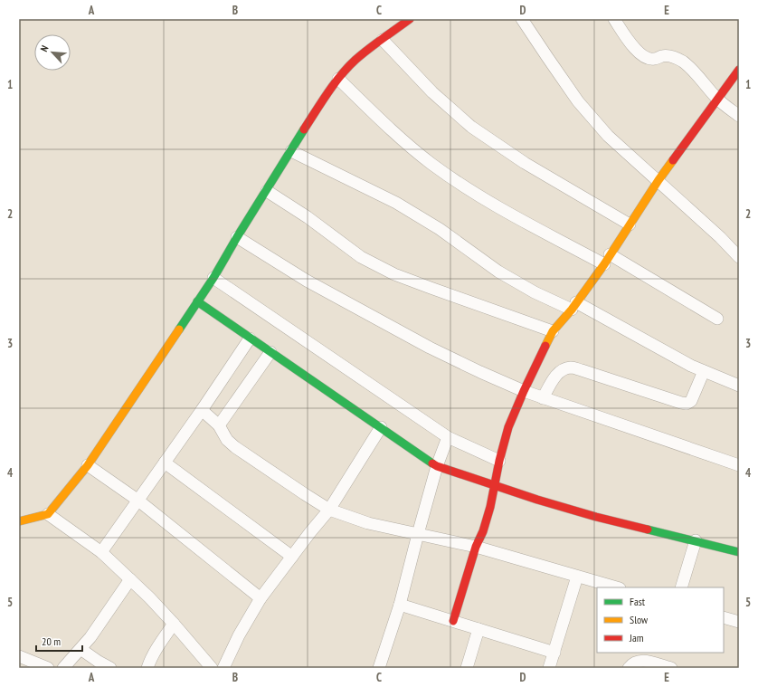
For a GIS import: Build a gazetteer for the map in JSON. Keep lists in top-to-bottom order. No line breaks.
{"legend":["Fast","Slow","Jam"],"scale_bar":"20 m","north":"top left","grid":{"columns":["A","B","C","D","E"],"rows":["1","2","3","4","5"]}}
